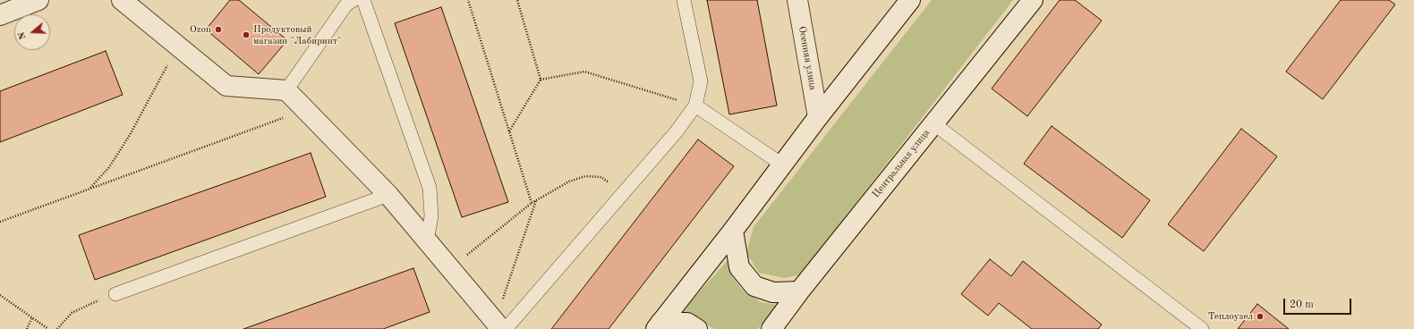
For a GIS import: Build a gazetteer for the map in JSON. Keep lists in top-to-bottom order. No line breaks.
{"streets":{"street":["Осенняя улица","Центральная улица"]},"places":["Ozon","Продуктовый магазин \"Лабиринт\"","Теплоузел"],"scale_bar":"20 m","north":"left"}
